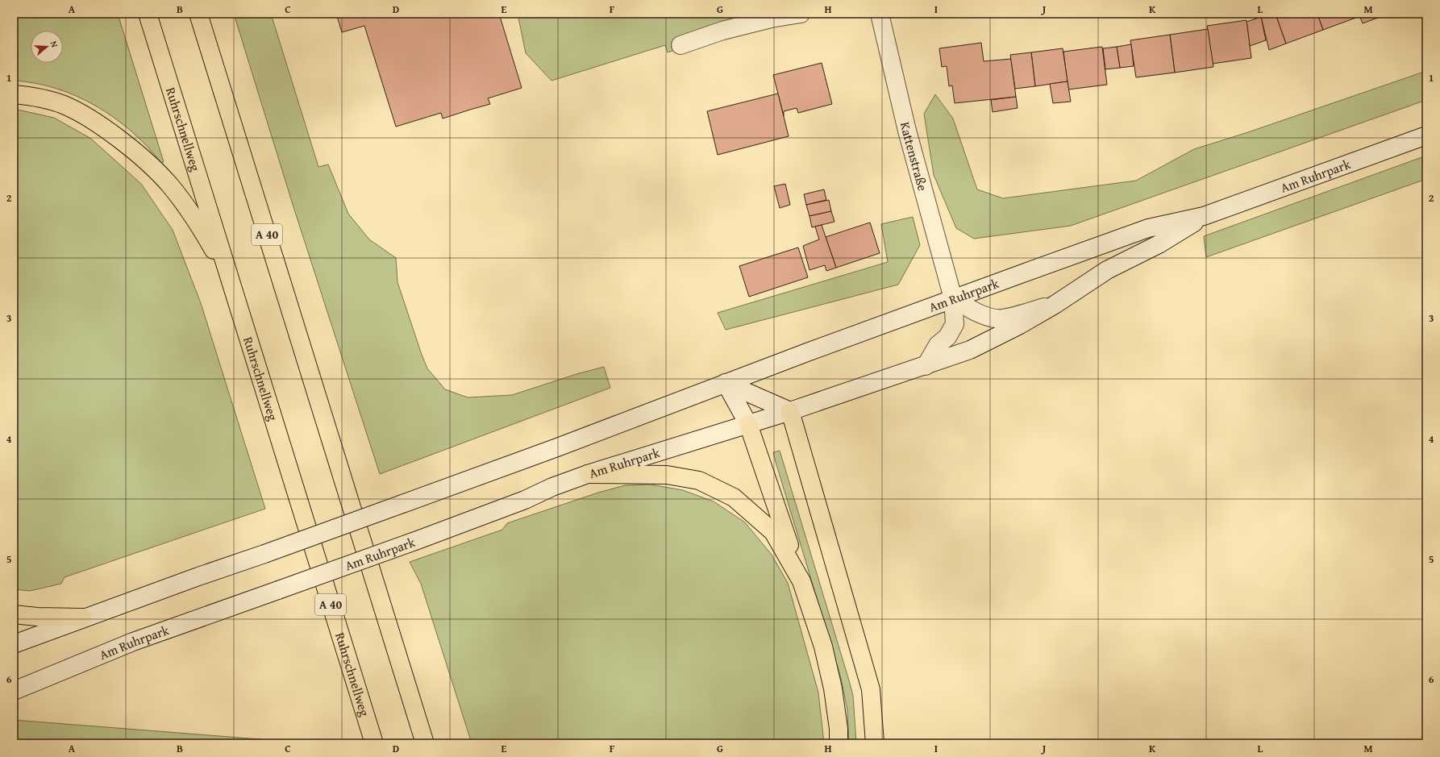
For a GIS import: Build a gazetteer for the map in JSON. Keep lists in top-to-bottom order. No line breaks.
{"streets":{"highway":["Ruhrschnellweg","A 40"],"main road":["Kattenstraße","Am Ruhrpark"]},"crossings":[["Kattenstraße","Am Ruhrpark"]],"north":"right","grid":{"columns":["A","B","C","D","E","F","G","H","I","J","K","L","M"],"rows":["1","2","3","4","5","6"]}}
